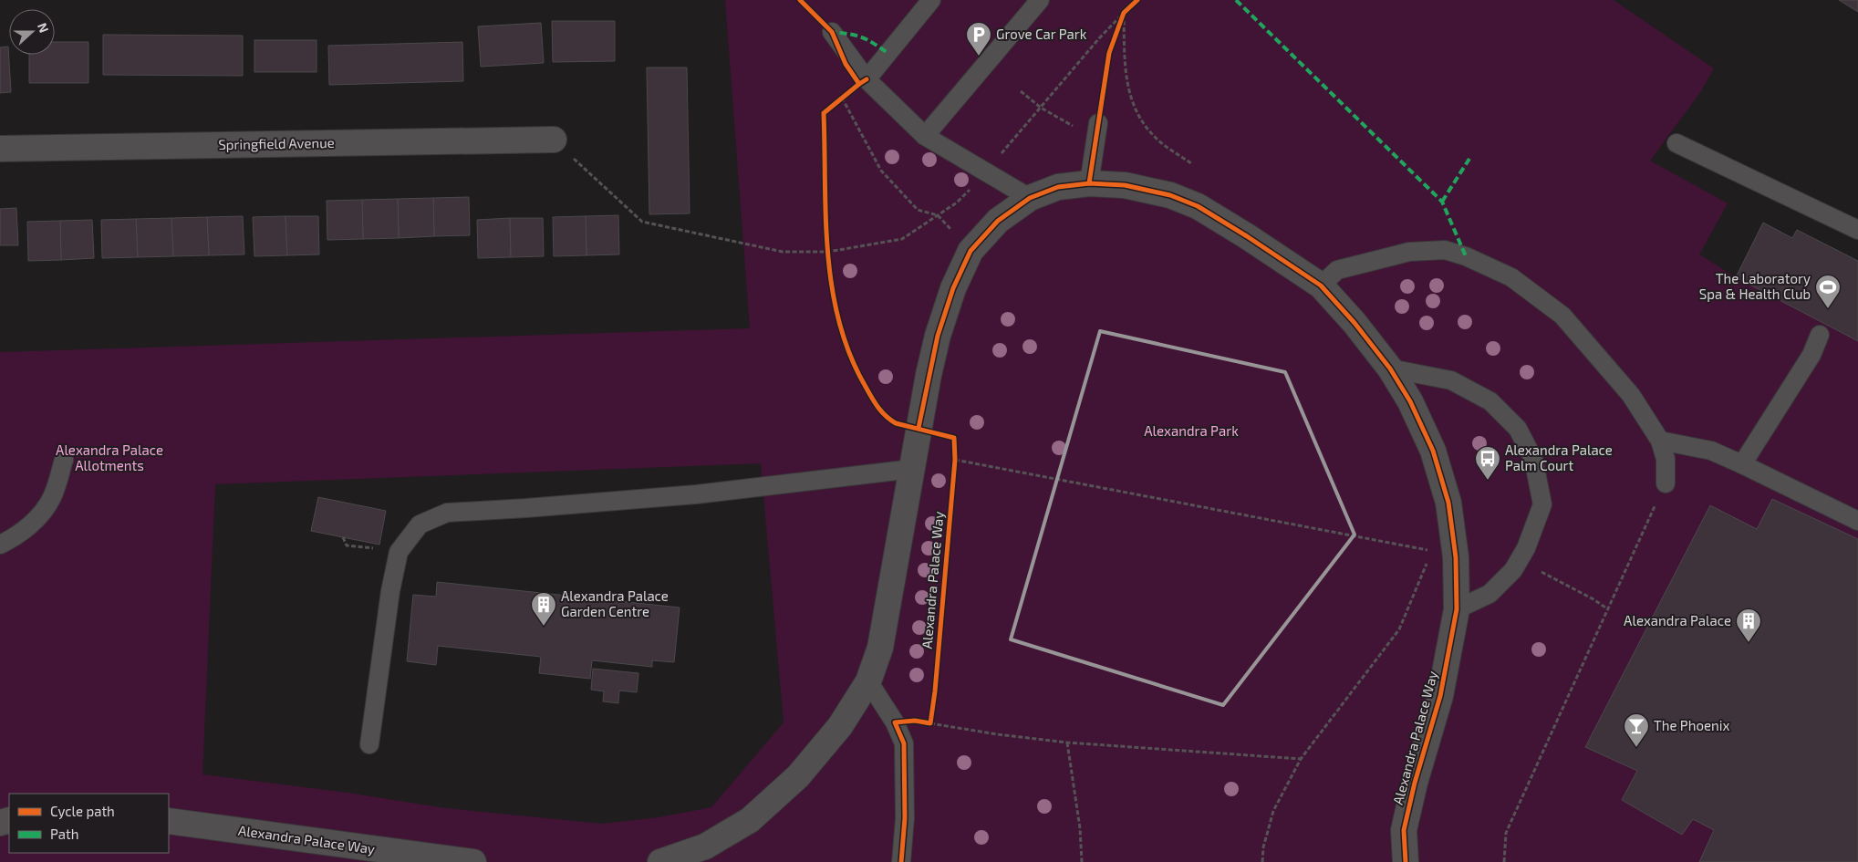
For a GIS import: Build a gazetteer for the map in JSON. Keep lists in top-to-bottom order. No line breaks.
{"streets":{"street":["Springfield Avenue","Alexandra Palace Way"]},"parks":["Alexandra Park","Alexandra Palace Allotments"],"places":{"parking":["Grove Car Park"],"sports":["The Laboratory Spa & Health Club"],"bus stop":["Alexandra Palace Palm Court"],"building":["Alexandra Palace Garden Centre","Alexandra Palace"],"bar":["The Phoenix"]},"legend":["Cycle path","Path"],"north":"right"}
